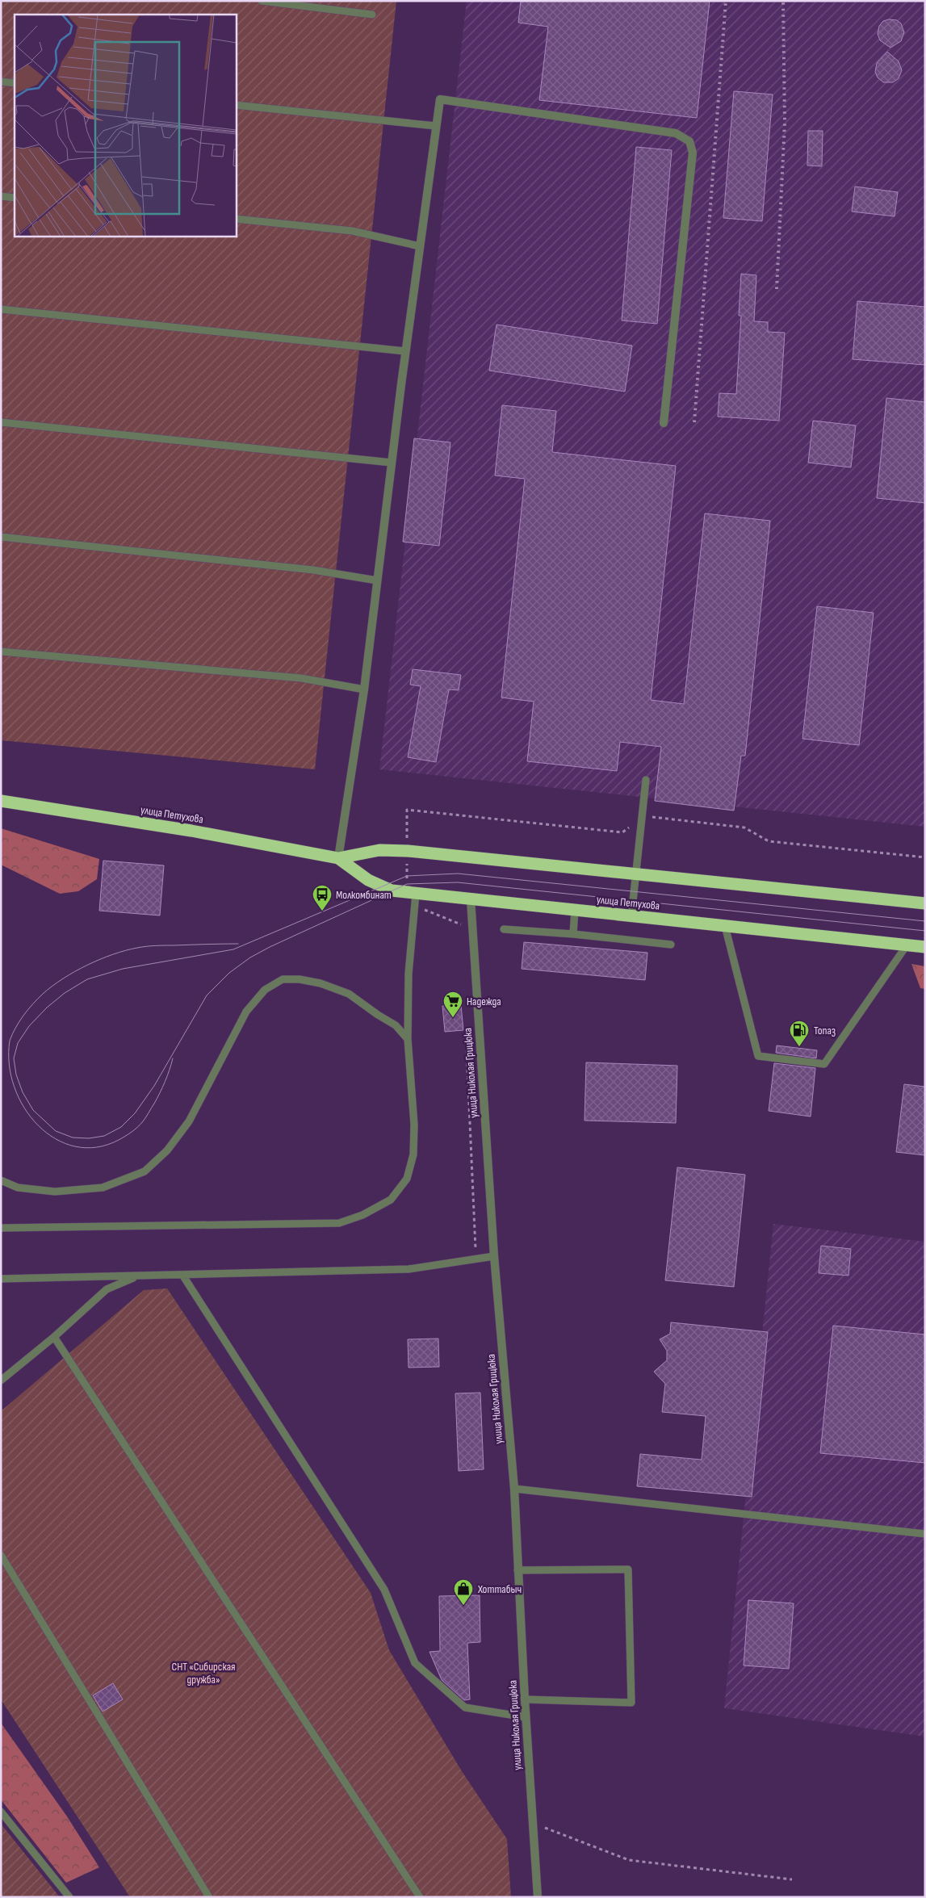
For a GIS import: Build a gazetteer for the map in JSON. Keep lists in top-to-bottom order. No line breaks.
{"streets":{"highway":["улица Петухова"],"street":["улица Николая Грицюка"]},"crossings":[["улица Петухова","улица Николая Грицюка"]],"parks":["СНТ «Сибирская дружба»"],"places":{"bus stop":["Молкомбинат"],"supermarket":["Надежда"],"fuel station":["Топаз"],"shop":["Хоттабыч"]}}
